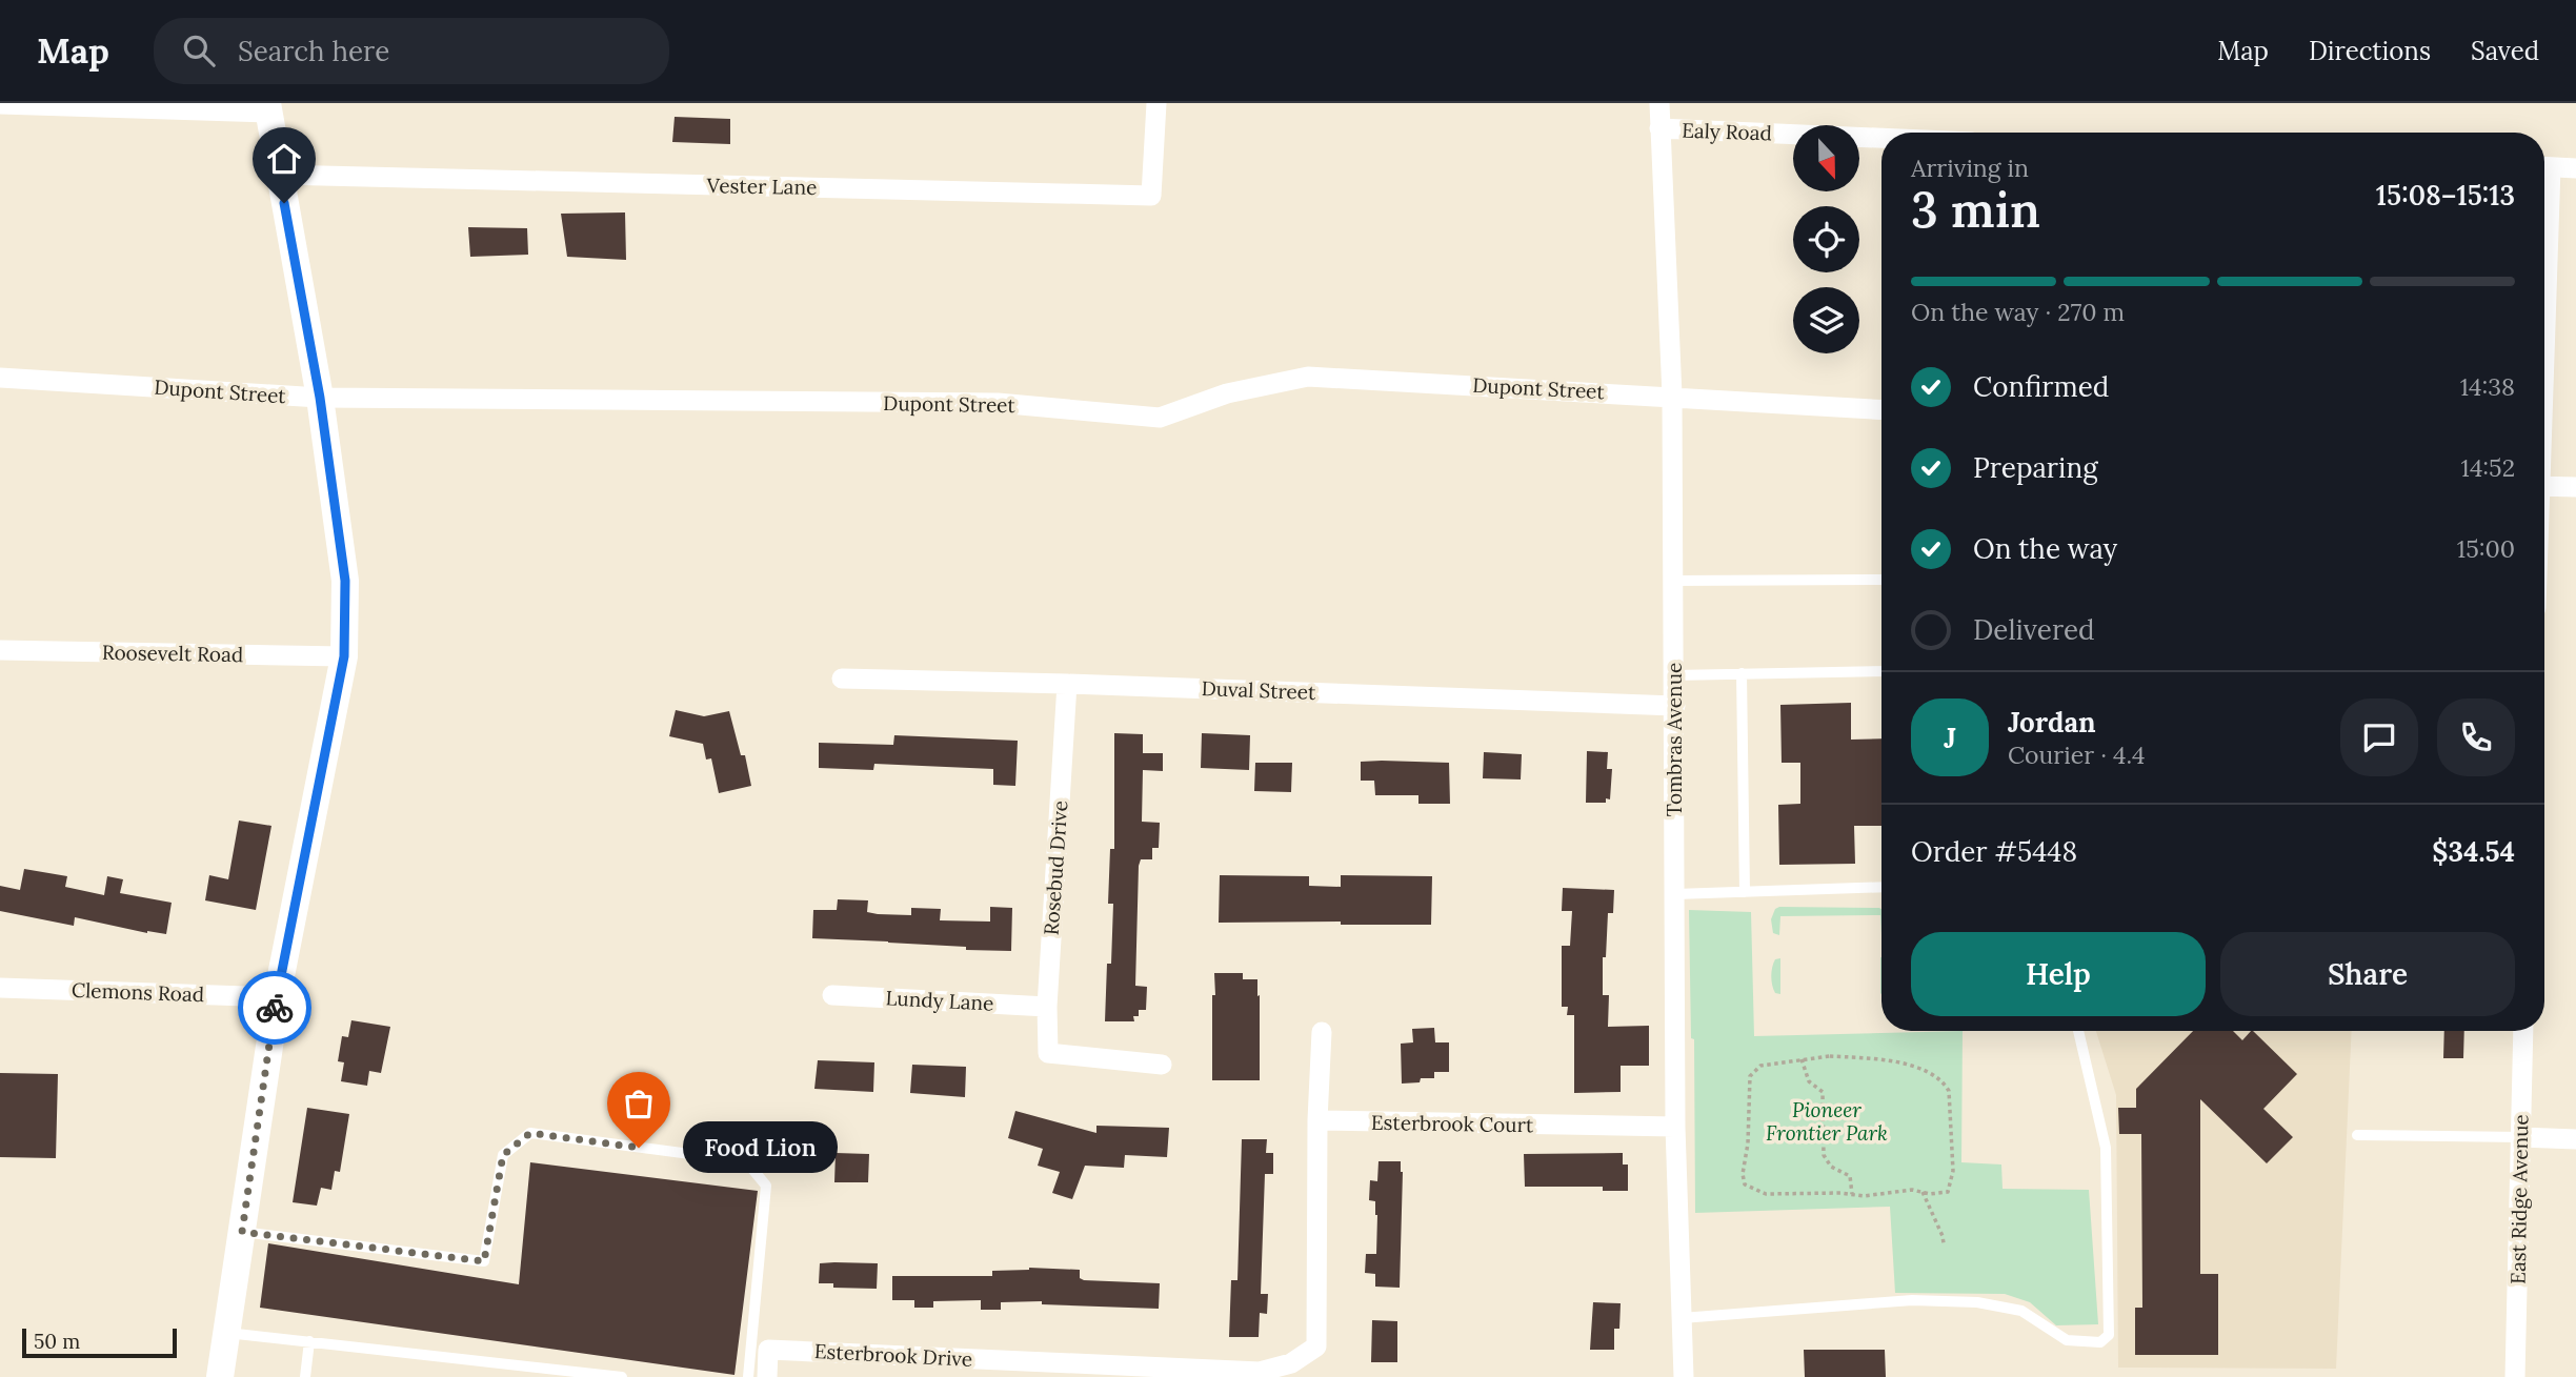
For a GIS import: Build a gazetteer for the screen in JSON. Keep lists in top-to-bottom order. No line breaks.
{"streets":{"street":["Ealy Road","Vester Lane","Dupont Street","Roosevelt Road","Duval Street","Tombras Avenue","Rosebud Drive","Clemons Road","Lundy Lane","Esterbrook Court","East Ridge Avenue","Esterbrook Drive"]},"crossings":[["Ealy Road","Tombras Avenue"],["Dupont Street","Tombras Avenue"],["Duval Street","Tombras Avenue"],["Duval Street","Rosebud Drive"],["Tombras Avenue","Esterbrook Court"],["Rosebud Drive","Lundy Lane"],["Esterbrook Court","Esterbrook Drive"]],"parks":["Pioneer Frontier Park"],"places":["Food Lion"],"scale_bar":"50 m","north":"bottom","page":{"header":"Map","search":"Search here","nav":["Map","Directions","Saved"],"heading":["3 min","Arriving in","15:08–15:13"],"panel":["Jordan","Courier · 4.4","Order #5448","$34.54"],"bar":"On the way · 270 m","list":[["Confirmed","14:38"],["Preparing","14:52"],["On the way","15:00"],"Delivered"],"round":"J","buttons":["Help","Share"],"bubble":"Food Lion","scale":"50 m"}}
